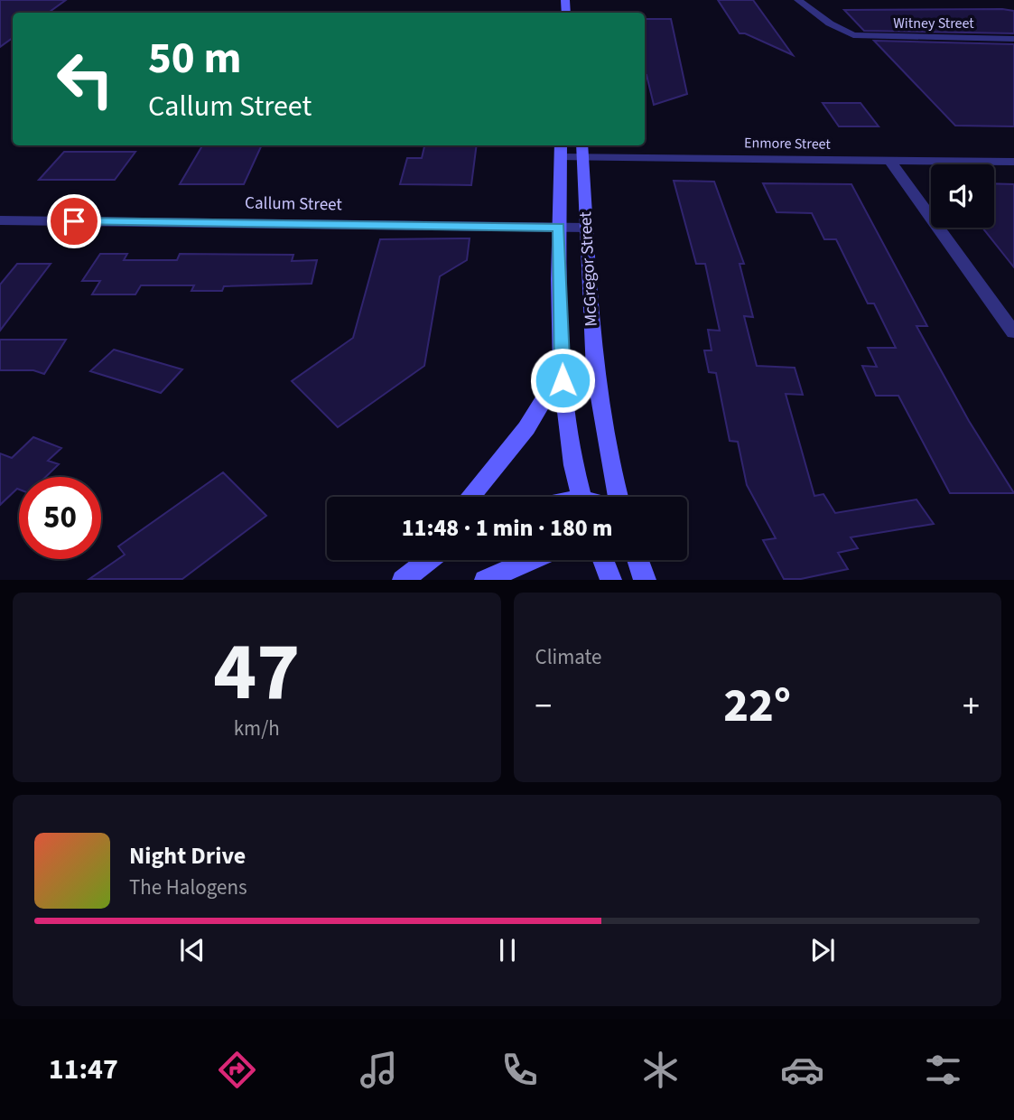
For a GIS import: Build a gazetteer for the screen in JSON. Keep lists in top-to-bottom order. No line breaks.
{"streets":{"main road":["McGregor Street"],"street":["Witney Street","Enmore Street","Callum Street"]},"crossings":[["Enmore Street","McGregor Street"],["Callum Street","McGregor Street"]],"page":{"turn":["50 m","Callum Street"],"limit":"50","trip":"11:48 · 1 min · 180 m","tile":[["47","km/h"],"Climate"],"heat":["−","22°","+"],"song":["Night Drive","The Halogens"],"tabs":"11:47"}}
